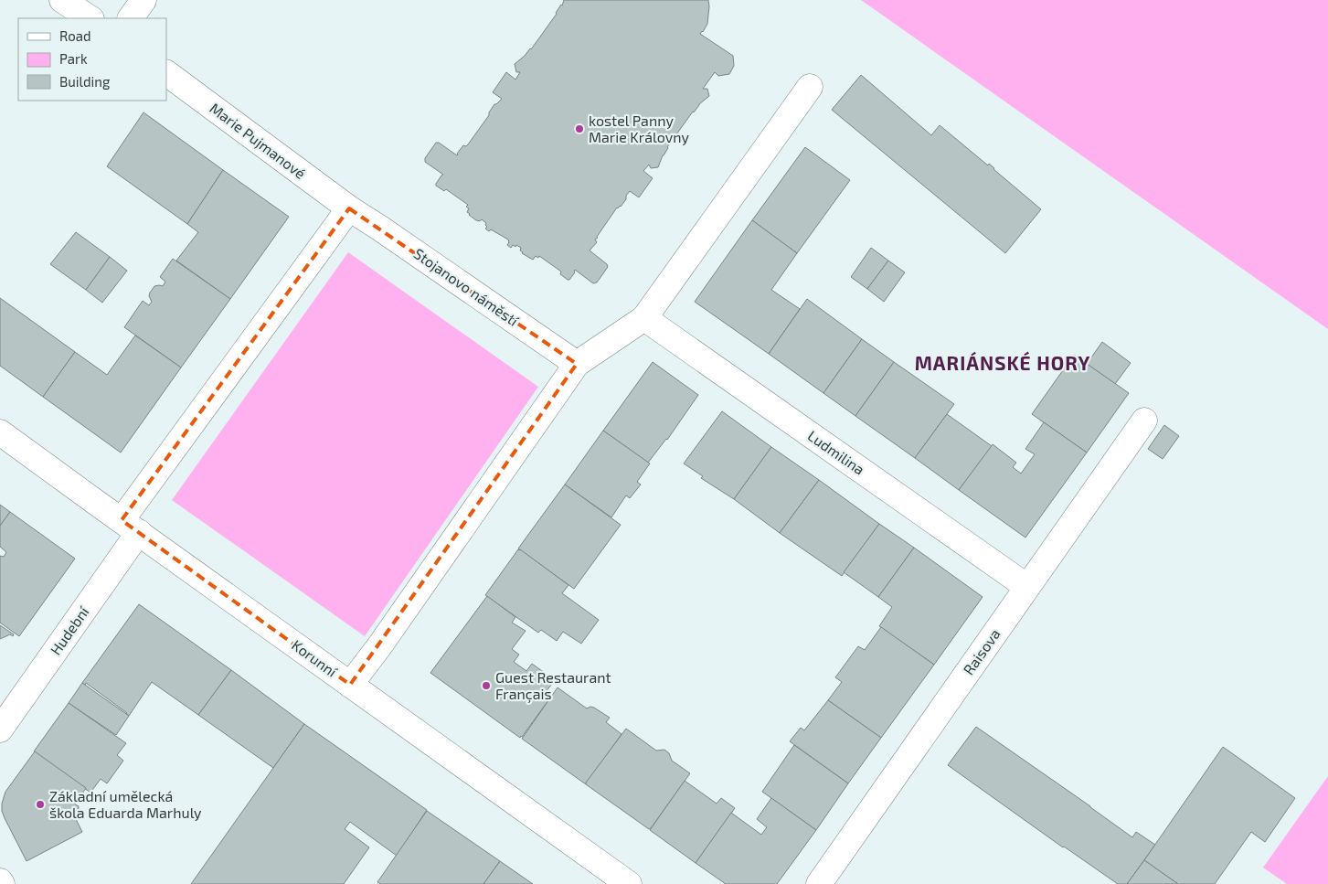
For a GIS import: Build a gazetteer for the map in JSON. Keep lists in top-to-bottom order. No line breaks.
{"streets":{"street":["Marie Pujmanové","Stojanovo náměstí","Ludmilina","Hudební","Raisova","Korunní"]},"crossings":[["Marie Pujmanové","Stojanovo náměstí"],["Ludmilina","Raisova"],["Hudební","Korunní"]],"districts":["MARIÁNSKÉ HORY"],"places":["kostel Panny Marie Královny","Guest Restaurant Français","Základní umělecká škola Eduarda Marhuly"],"legend":["Road","Park","Building"]}
